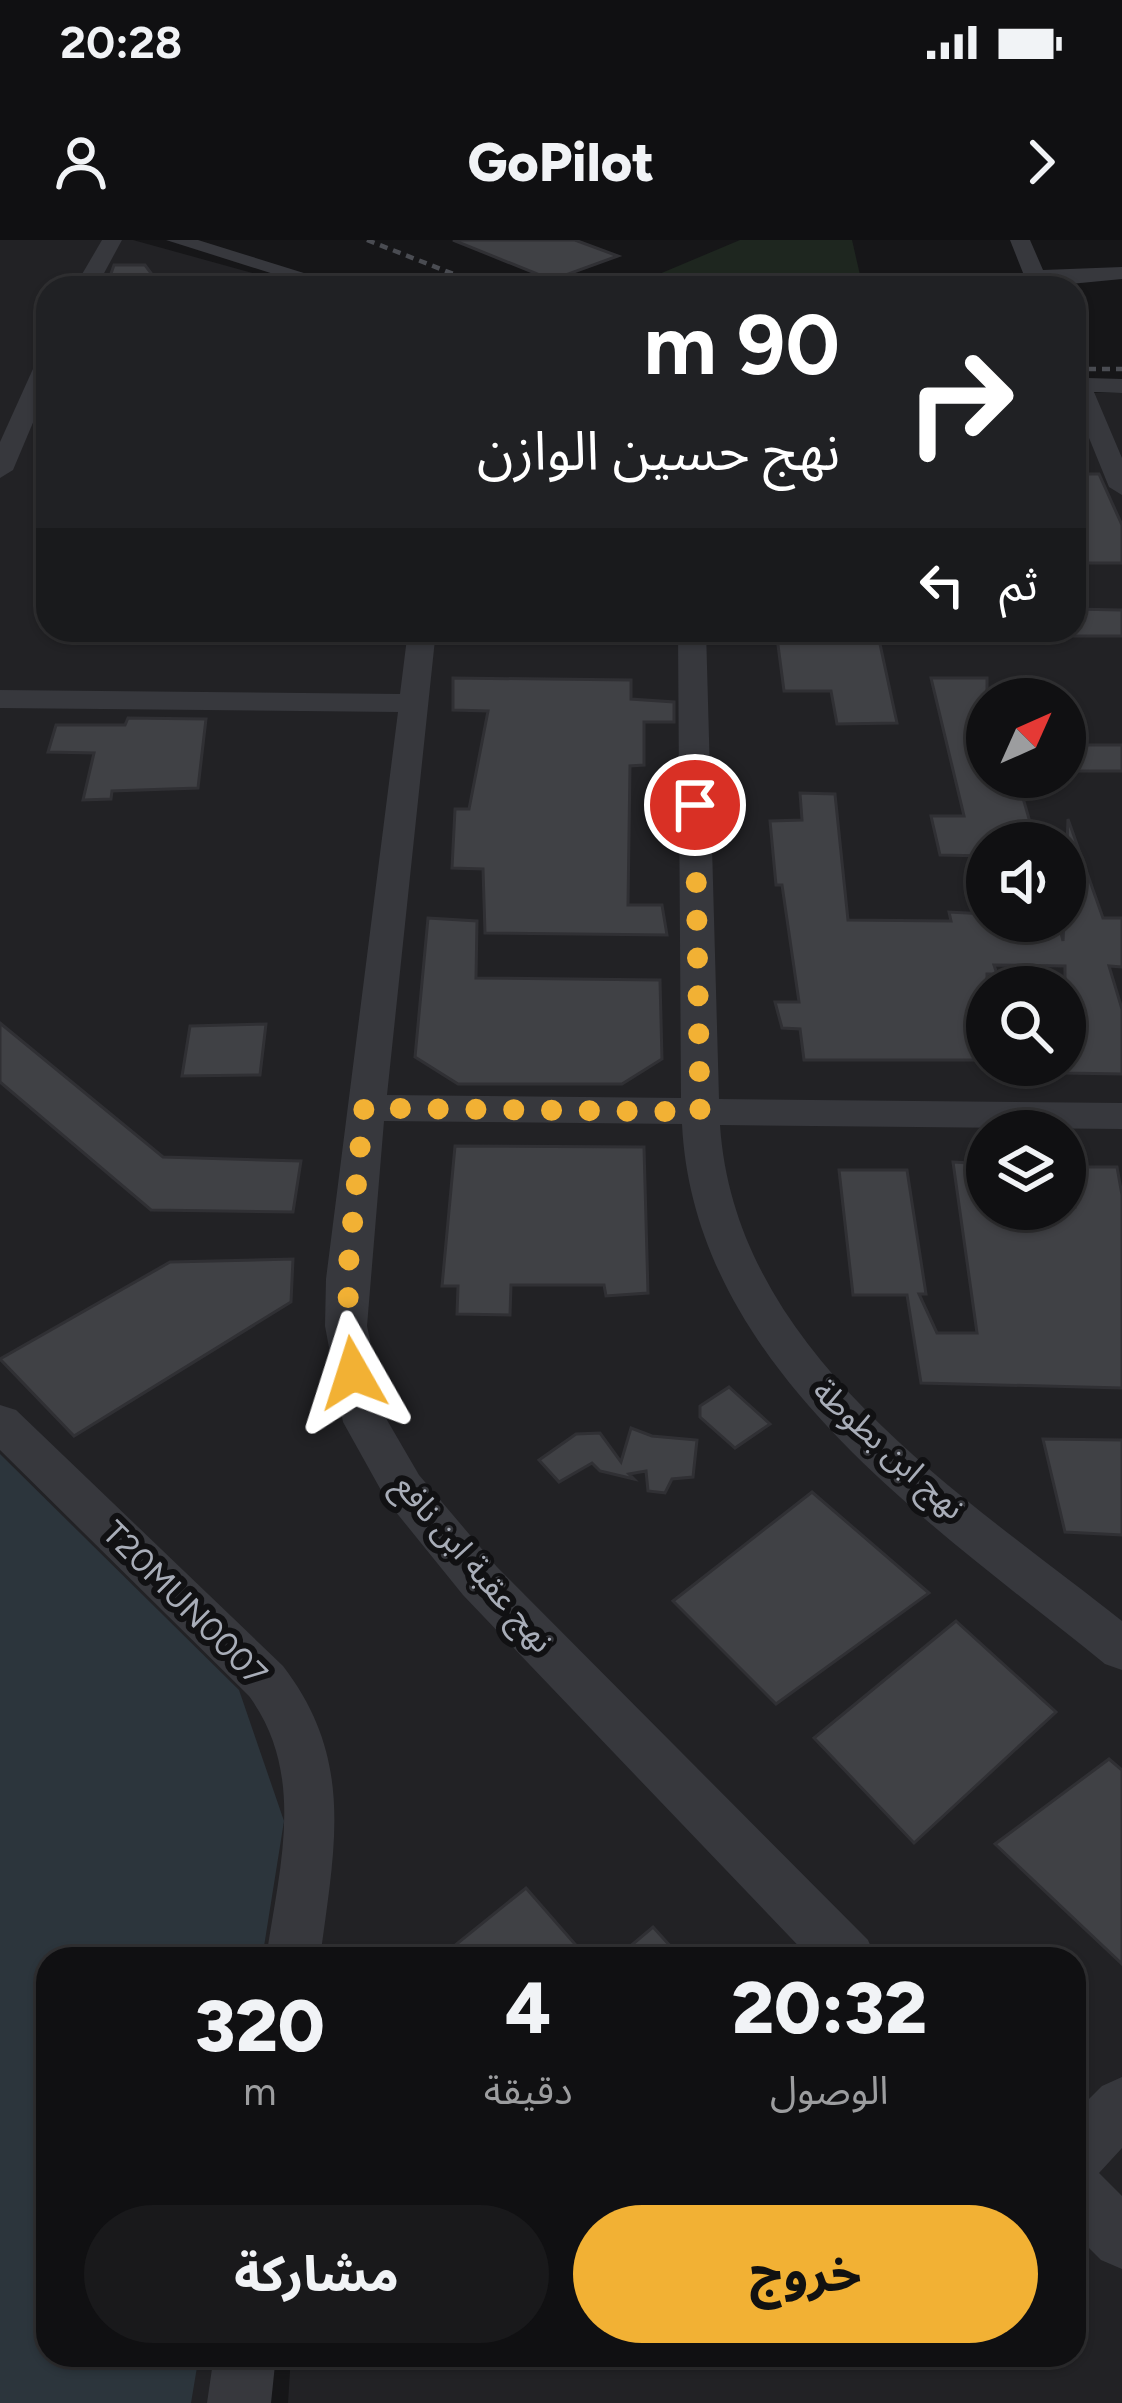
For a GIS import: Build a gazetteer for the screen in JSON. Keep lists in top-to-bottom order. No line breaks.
{"streets":{"street":["نهج ابن بطوطة","نهج عقبة ابن نافع","T20MUN0007"]},"north":"top right","page":{"status":"20:28","header":"GoPilot","turn":["90 m","نهج حسين الوازن"],"then":"ثم","eta":["20:32","الوصول","4","دقيقة","320","m"],"buttons":["خروج","مشاركة"]}}
